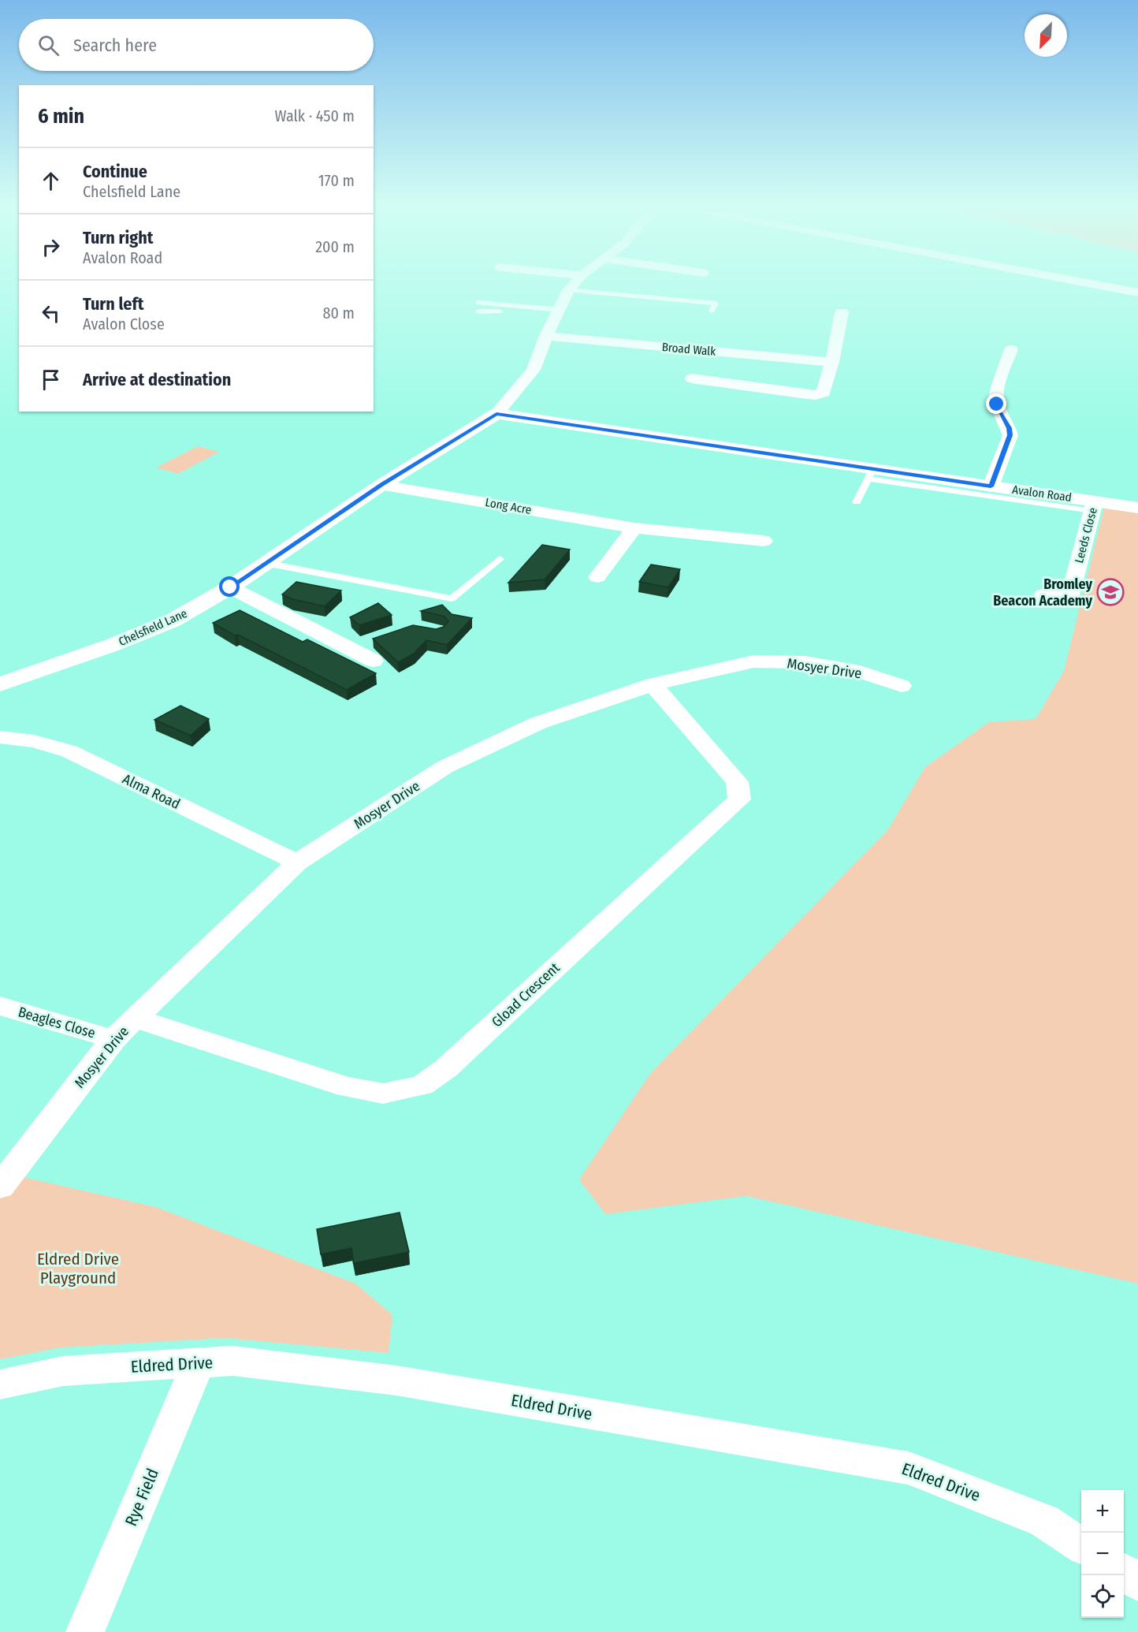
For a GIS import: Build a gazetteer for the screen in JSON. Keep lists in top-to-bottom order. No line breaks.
{"streets":{"street":["Broad Walk","Avalon Road","Long Acre","Leeds Close","Chelsfield Lane","Mosyer Drive","Alma Road","Gload Crescent","Beagles Close","Eldred Drive","Rye Field"]},"crossings":[["Broad Walk","Chelsfield Lane"],["Avalon Road","Leeds Close"],["Avalon Road","Chelsfield Lane"],["Long Acre","Chelsfield Lane"],["Mosyer Drive","Alma Road"],["Mosyer Drive","Gload Crescent"],["Mosyer Drive","Beagles Close"],["Eldred Drive","Rye Field"]],"parks":["Eldred Drive Playground"],"places":{"school or university":["Bromley Beacon Academy"]},"north":"bottom left","page":{"search":"Search here","heading":["6 min","Walk · 450 m"],"list":[["Continue","Chelsfield Lane","170 m"],["Turn right","Avalon Road","200 m"],["Turn left","Avalon Close","80 m"],"Arrive at destination"],"map_buttons":["+","−"]}}
